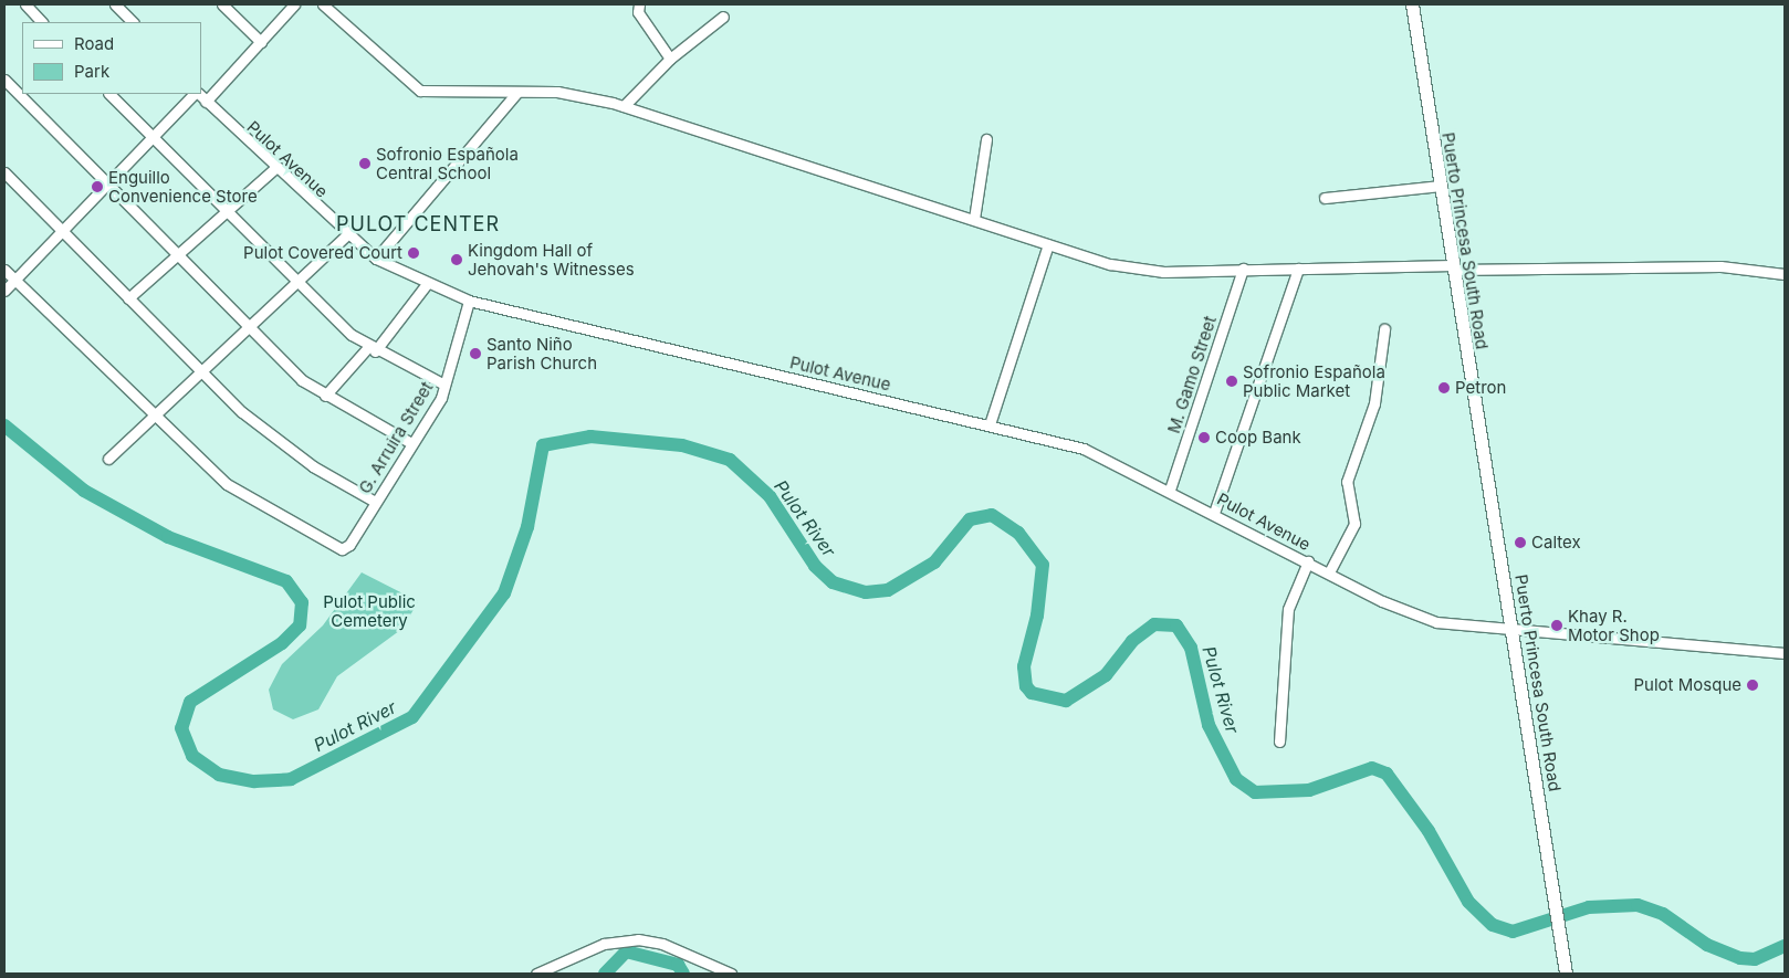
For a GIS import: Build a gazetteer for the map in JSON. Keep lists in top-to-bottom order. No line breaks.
{"streets":{"main road":["Puerto Princesa South Road"],"street":["Pulot Avenue","M. Gamo Street","G. Arruira Street"]},"crossings":[["Pulot Avenue","Puerto Princesa South Road"],["Pulot Avenue","M. Gamo Street"],["Pulot Avenue","G. Arruira Street"]],"districts":["PULOT CENTER"],"water":["Pulot River"],"parks":["Pulot Public Cemetery"],"places":["Sofronio Española Central School","Enguillo Convenience Store","Pulot Covered Court","Kingdom Hall of Jehovah's Witnesses","Santo Niño Parish Church","Sofronio Española Public Market","Petron","Coop Bank","Caltex","Khay R. Motor Shop","Pulot Mosque"],"legend":["Road","Park"]}
